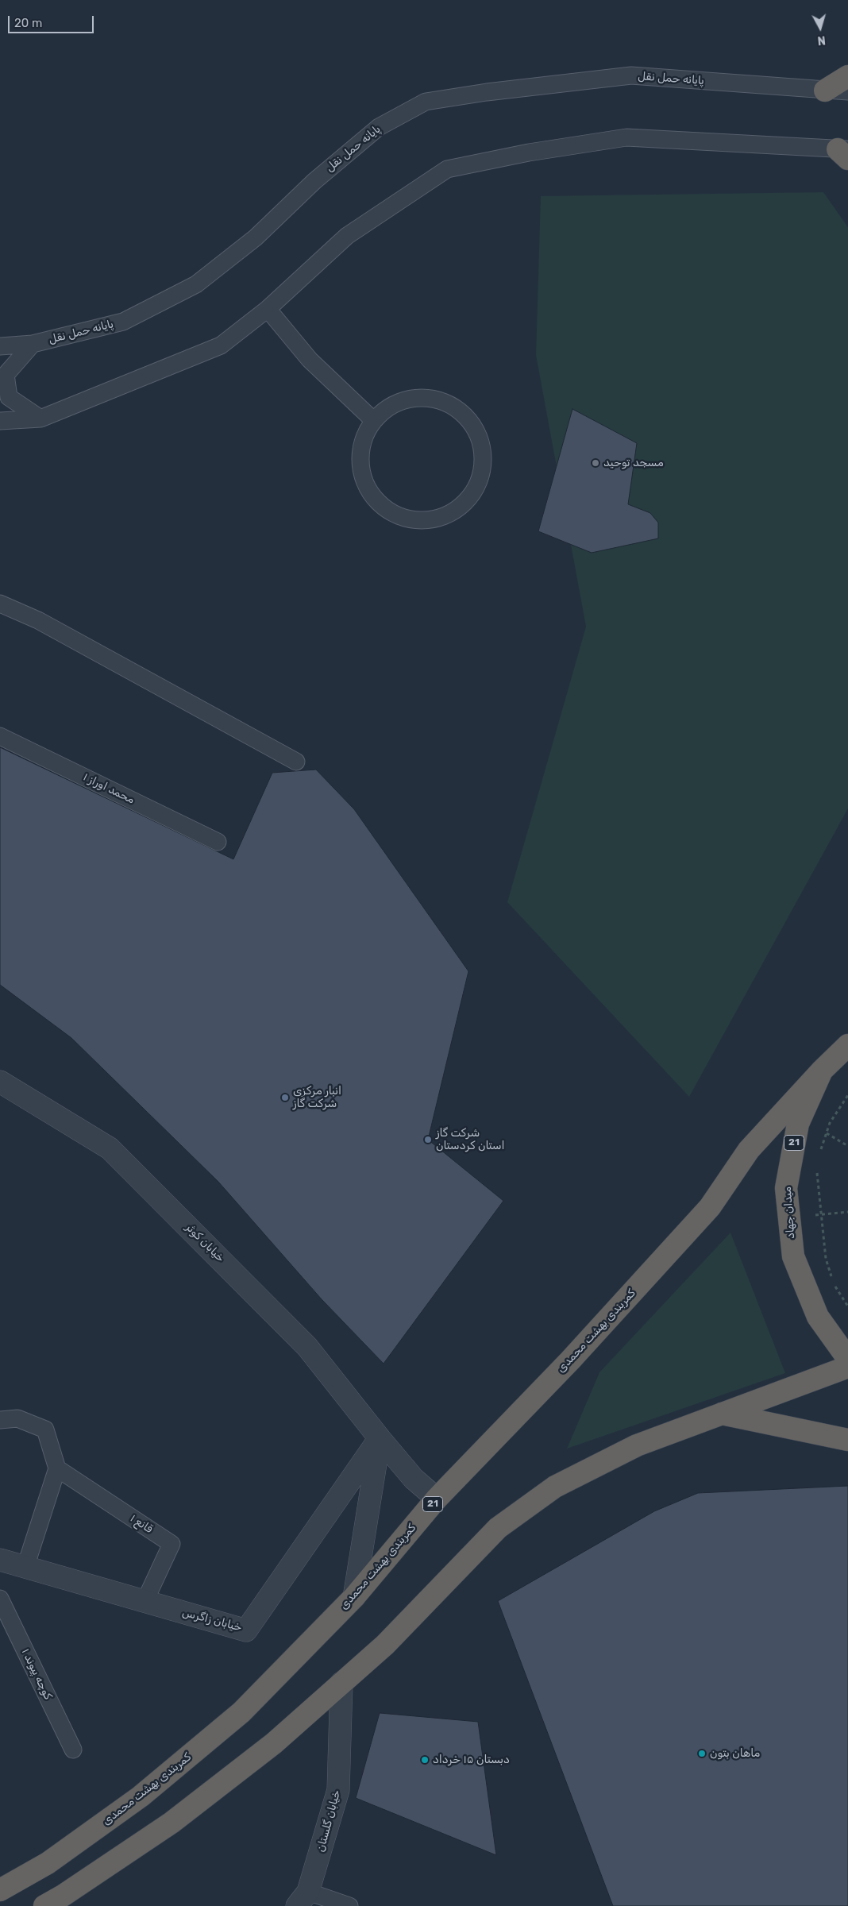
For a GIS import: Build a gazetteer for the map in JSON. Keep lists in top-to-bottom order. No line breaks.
{"streets":{"highway":["21","میدان جهاد","کمربندی بهشت محمدی"],"street":["خیابان کوثر","خیابان زاگرس","خیابان گلستان"],"lane":["پایانه حمل نقل","محمد اوراز ۱","قانع ۱","کوچه پیوند ۱"]},"crossings":[["میدان جهاد","کمربندی بهشت محمدی"],["خیابان کوثر","کمربندی بهشت محمدی"],["خیابان کوثر","خیابان زاگرس"],["قانع ۱","خیابان زاگرس"]],"places":["مسجد توحید","انبار مرکزی شرکت گاز","شرکت گاز استان کردستان","ماهان بتون","دبستان ۱۵ خرداد"],"scale_bar":"20 m","north":"bottom"}
